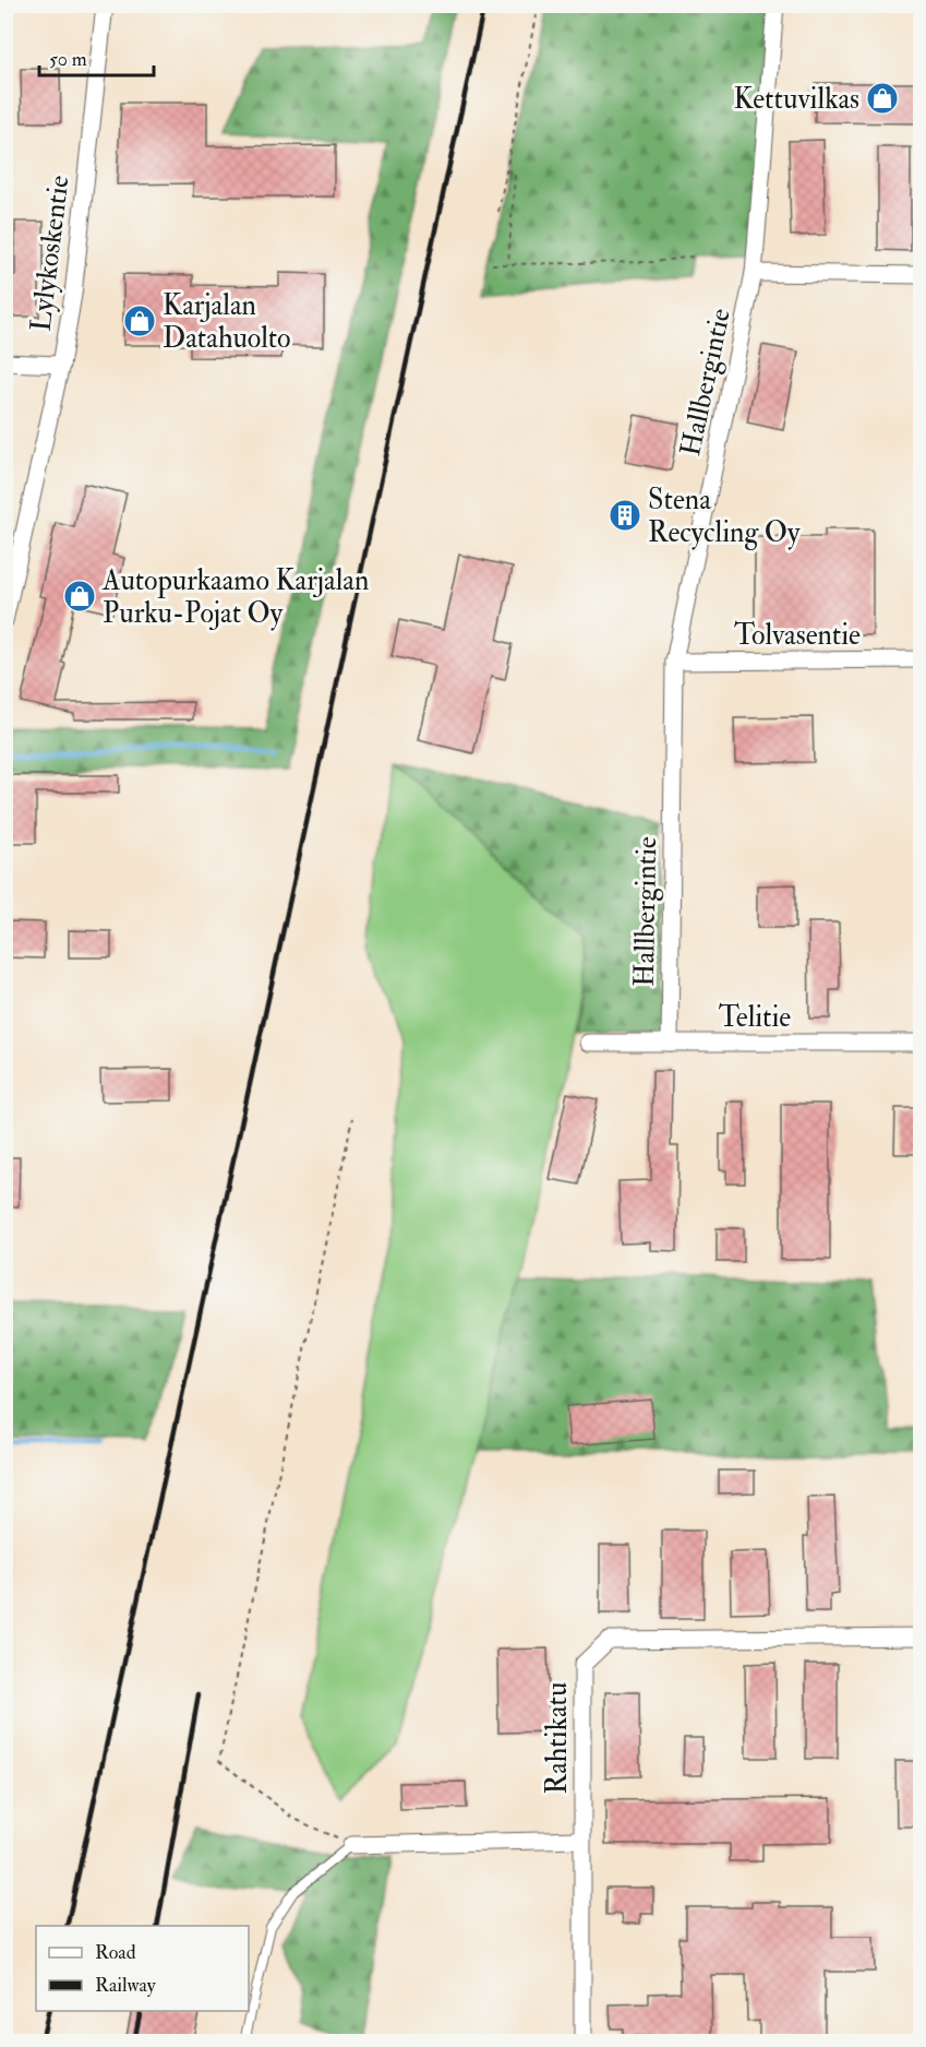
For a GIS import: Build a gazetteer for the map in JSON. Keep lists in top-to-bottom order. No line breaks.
{"streets":{"street":["Lylykoskentie","Hallbergintie","Tolvasentie","Telitie","Rahtikatu"]},"crossings":[["Hallbergintie","Tolvasentie"],["Hallbergintie","Telitie"]],"places":{"shop":["Kettuvilkas","Karjalan Datahuolto","Autopurkaamo Karjalan Purku-Pojat Oy"],"building":["Stena Recycling Oy"]},"legend":["Road","Railway"],"scale_bar":"50 m"}
